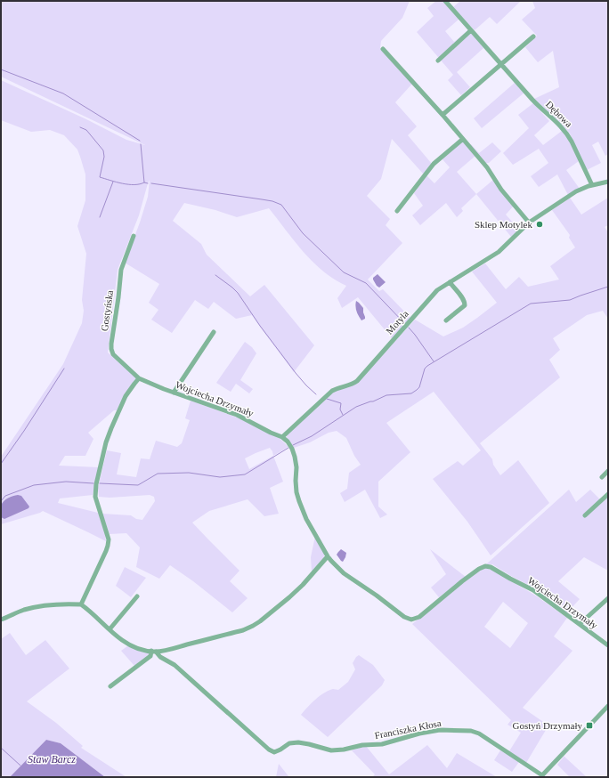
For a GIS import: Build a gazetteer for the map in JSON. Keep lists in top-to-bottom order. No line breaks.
{"streets":{"street":["Dębowa","Gostyńska","Motyla","Wojciecha Drzymały","Franciszka Kłosa"]},"crossings":[["Dębowa","Motyla"],["Gostyńska","Wojciecha Drzymały"],["Motyla","Wojciecha Drzymały"]],"water":["Staw Barcz"],"places":{"other":["Sklep Motylek"],"transit":["Gostyń Drzymały"]}}
